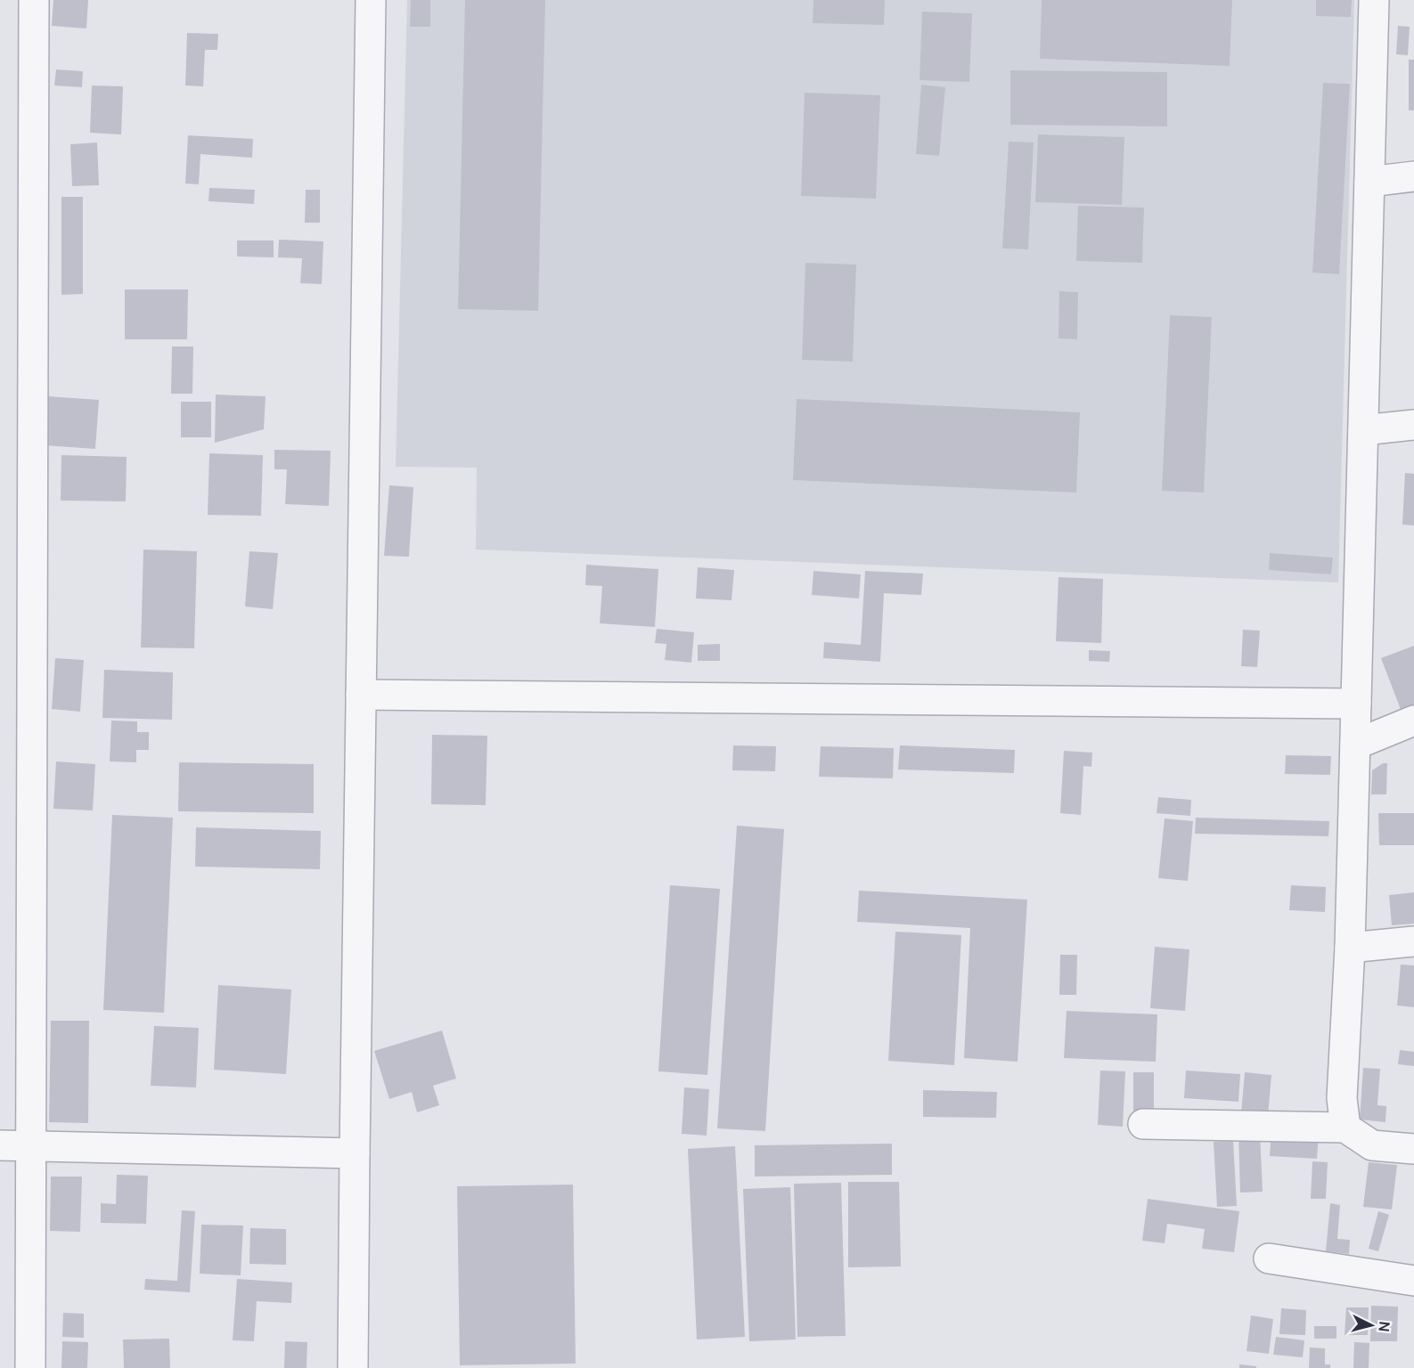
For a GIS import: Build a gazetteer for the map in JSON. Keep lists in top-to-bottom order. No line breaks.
{"north":"right"}
